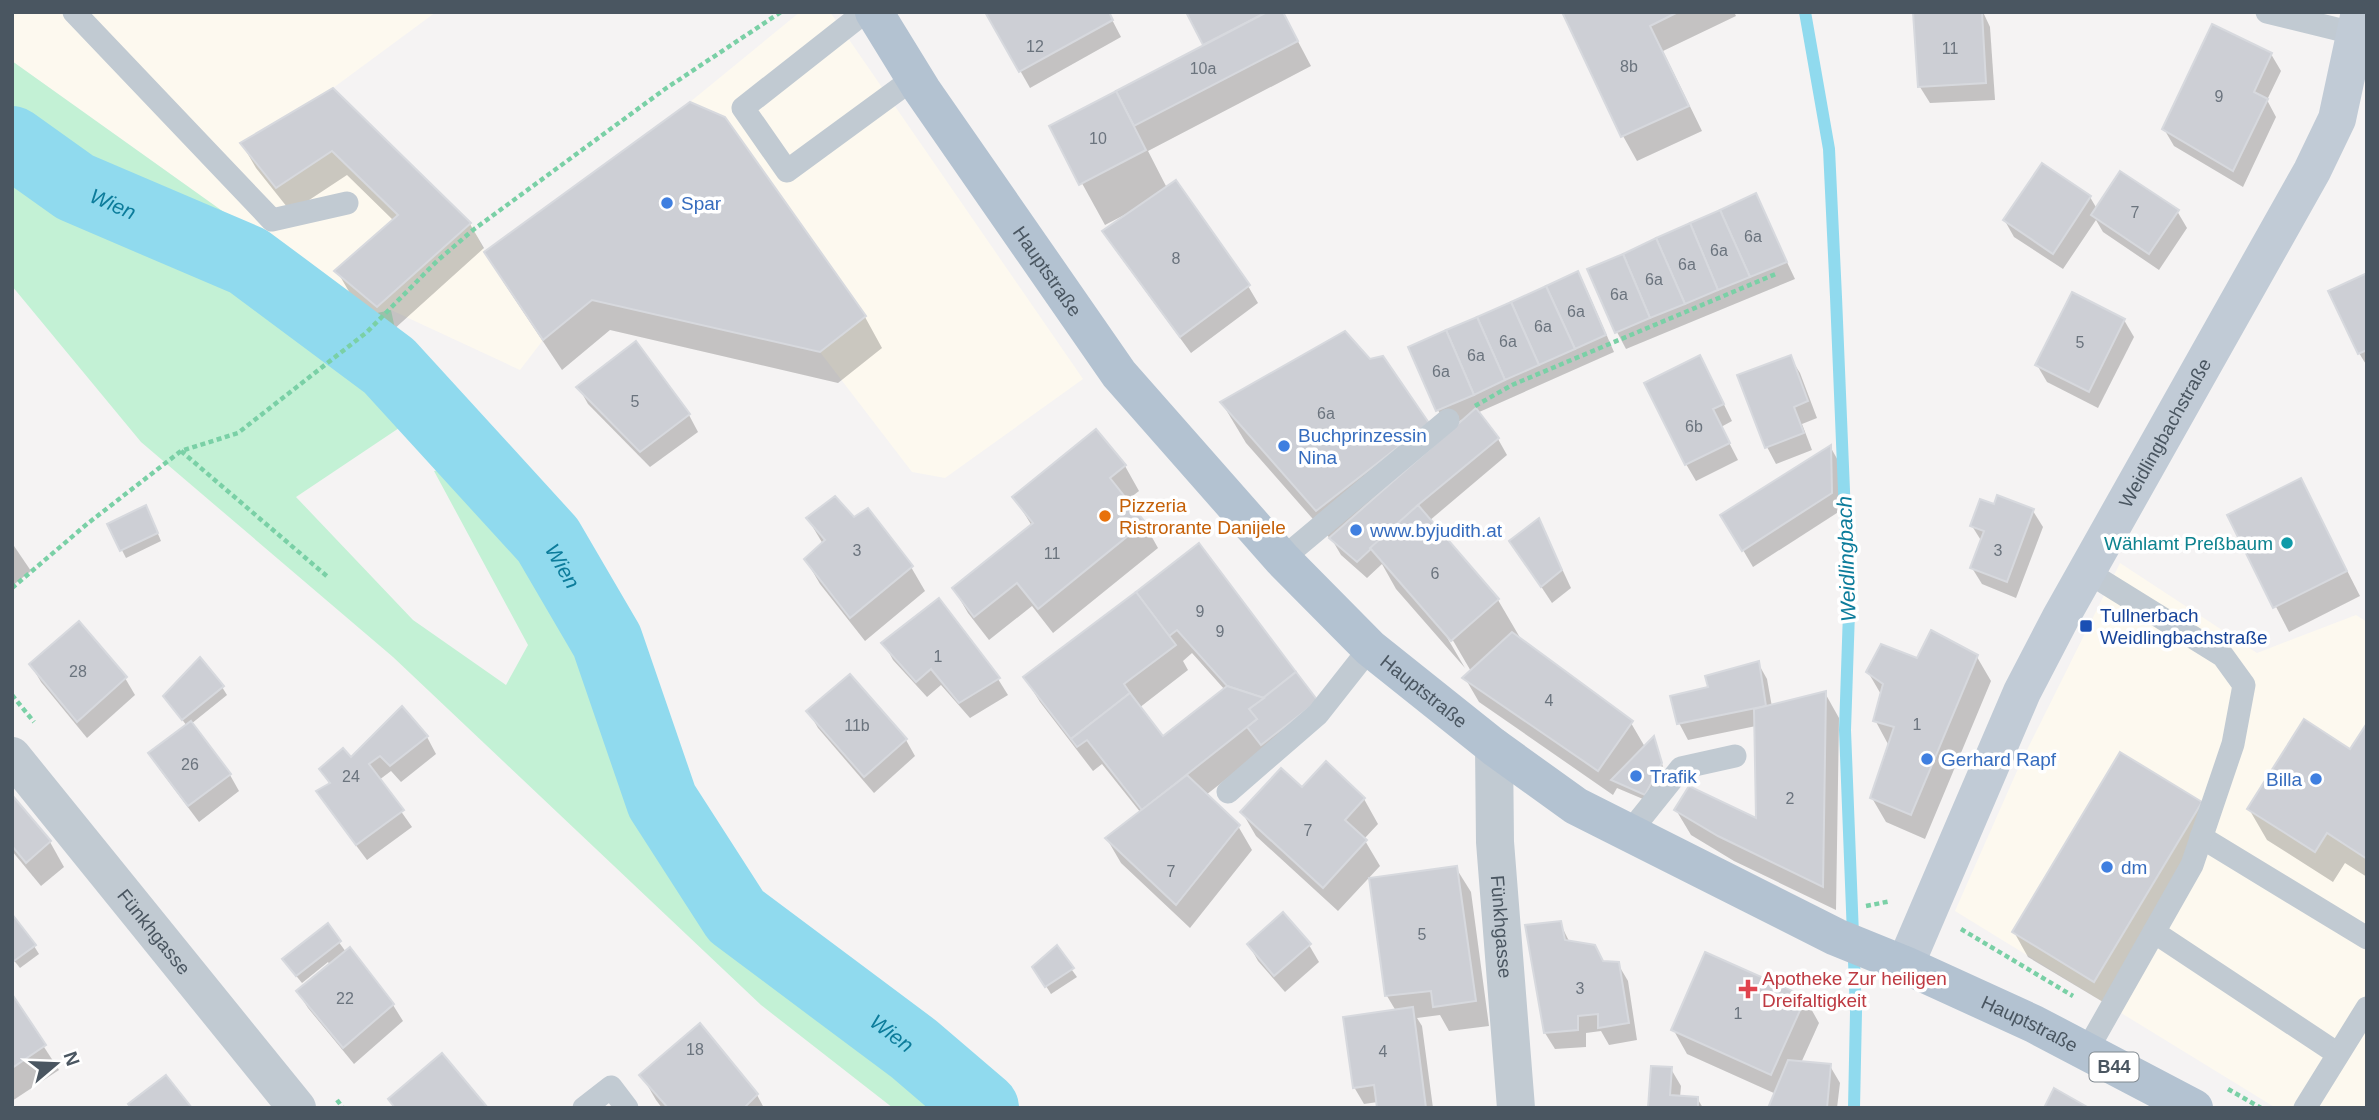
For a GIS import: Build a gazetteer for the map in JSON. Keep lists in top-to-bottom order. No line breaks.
{"streets":{"main road":["Hauptstraße","Weidlingbachstraße","B44"],"street":["Fünkhgasse"]},"crossings":[["Hauptstraße","Weidlingbachstraße"],["Hauptstraße","Fünkhgasse"]],"water":["Wien","Weidlingbach"],"places":{"other":["Spar","Buchprinzessin Nina","Pizzeria Ristrorante Danijele","www.byjudith.at","Wählamt Preßbaum","Gerhard Rapf","Trafik","Billa","dm"],"transit":["Tullnerbach Weidlingbachstraße"],"health":["Apotheke Zur heiligen Dreifaltigkeit"]},"house_numbers":["12","11","8b","10a","9","10","7","6a","6a","8","6a","6a","6a","6a","6a","6a","5","6a","6a","5","6a","6b","3","3","11","6","9","9","1","28","4","1","11b","26","24","2","7","7","5","3","22","1","18","4"],"north":"right"}
